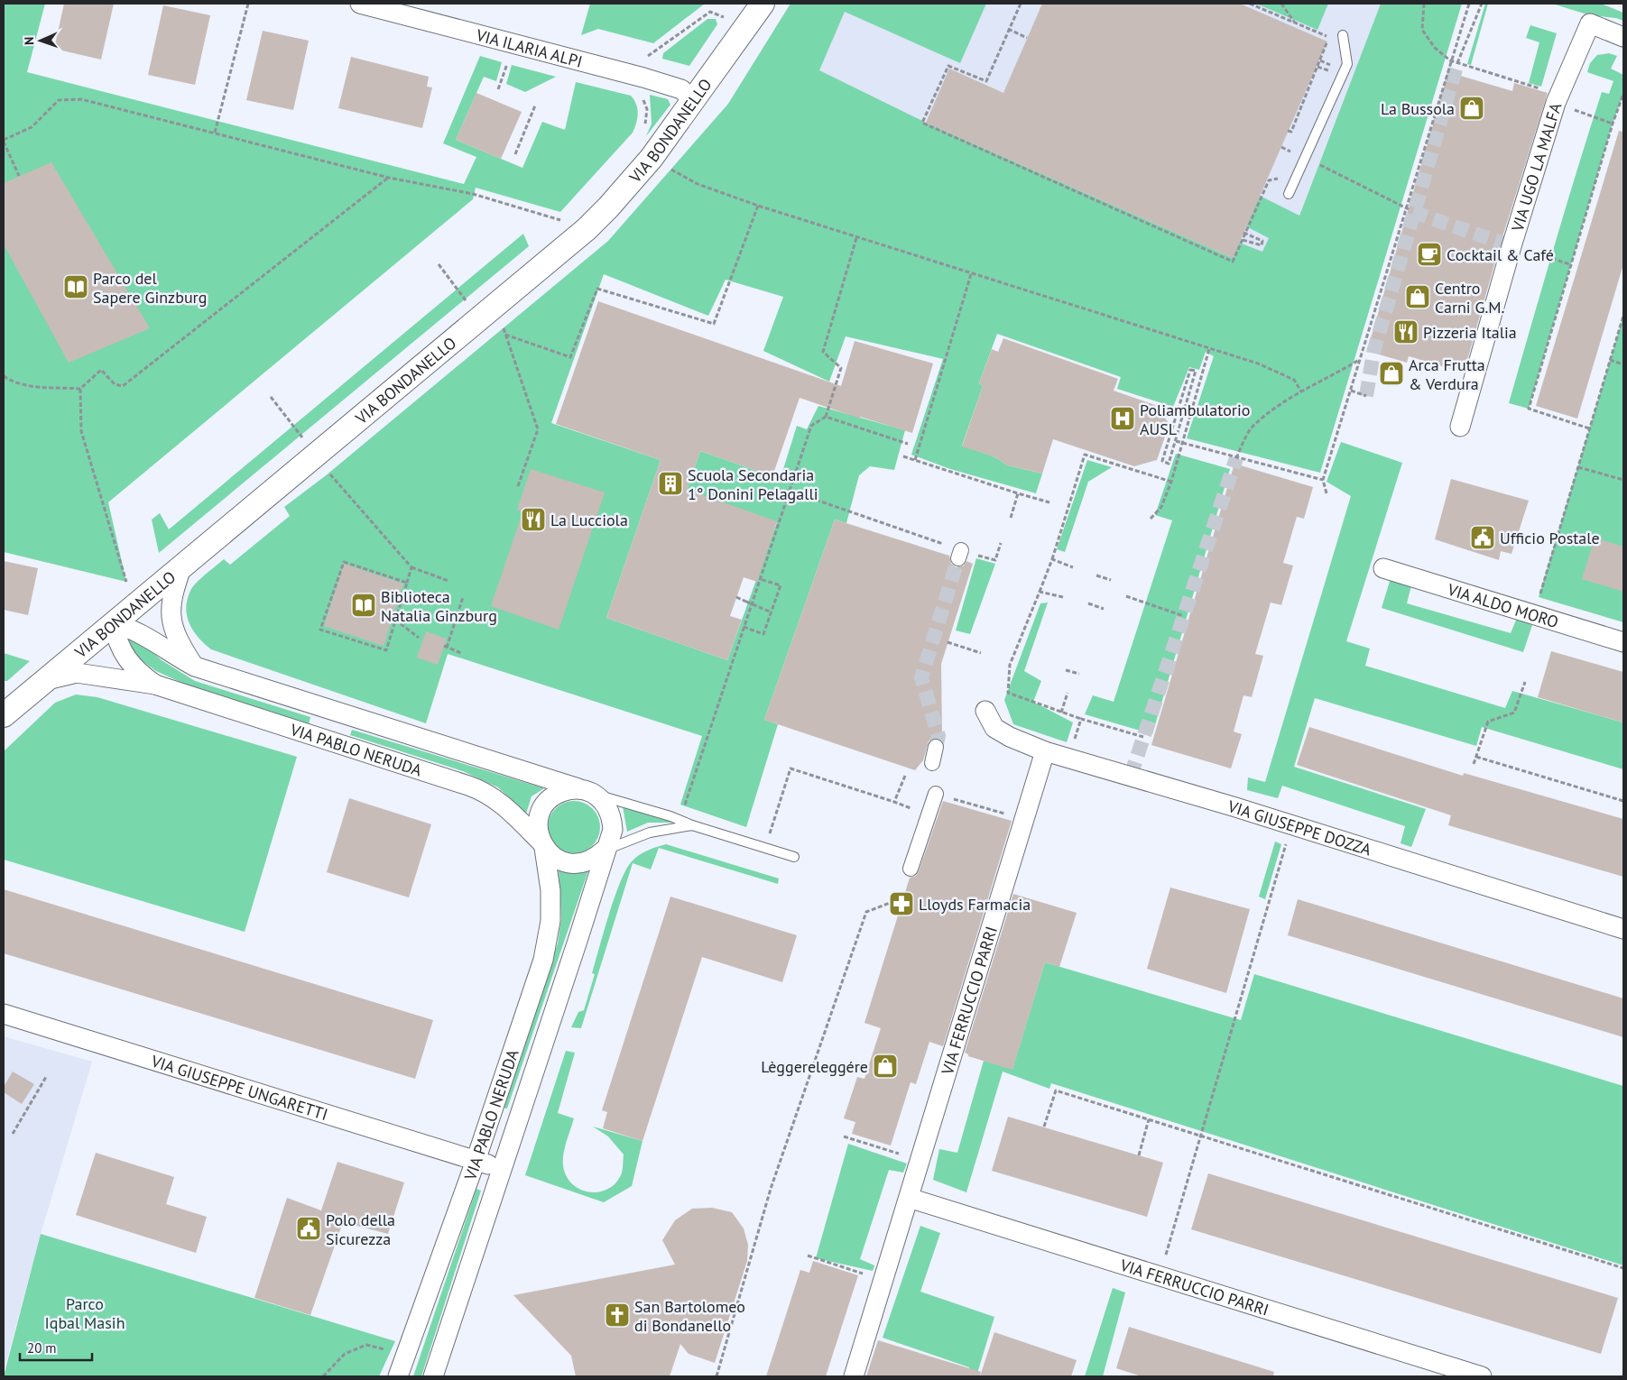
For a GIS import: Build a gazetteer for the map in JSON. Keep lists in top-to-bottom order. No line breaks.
{"streets":{"street":["VIA ILARIA ALPI","VIA BONDANELLO","VIA UGO LA MALFA","VIA ALDO MORO","VIA PABLO NERUDA","VIA GIUSEPPE DOZZA","VIA FERRUCCIO PARRI","VIA GIUSEPPE UNGARETTI"]},"crossings":[["VIA ILARIA ALPI","VIA BONDANELLO"],["VIA BONDANELLO","VIA PABLO NERUDA"],["VIA PABLO NERUDA","VIA GIUSEPPE UNGARETTI"],["VIA GIUSEPPE DOZZA","VIA FERRUCCIO PARRI"]],"parks":["Parco Iqbal Masih"],"places":{"shop":["La Bussola","Centro Carni G.M.","Arca Frutta & Verdura","Lèggereleggére"],"cafe":["Cocktail & Café"],"library":["Parco del Sapere Ginzburg","Biblioteca Natalia Ginzburg"],"restaurant":["Pizzeria Italia","La Lucciola"],"hospital":["Poliambulatorio AUSL"],"building":["Scuola Secondaria 1° Donini Pelagalli"],"public building":["Ufficio Postale","Polo della Sicurezza"],"pharmacy":["Lloyds Farmacia"],"church":["San Bartolomeo di Bondanello"]},"scale_bar":"20 m","north":"left"}
